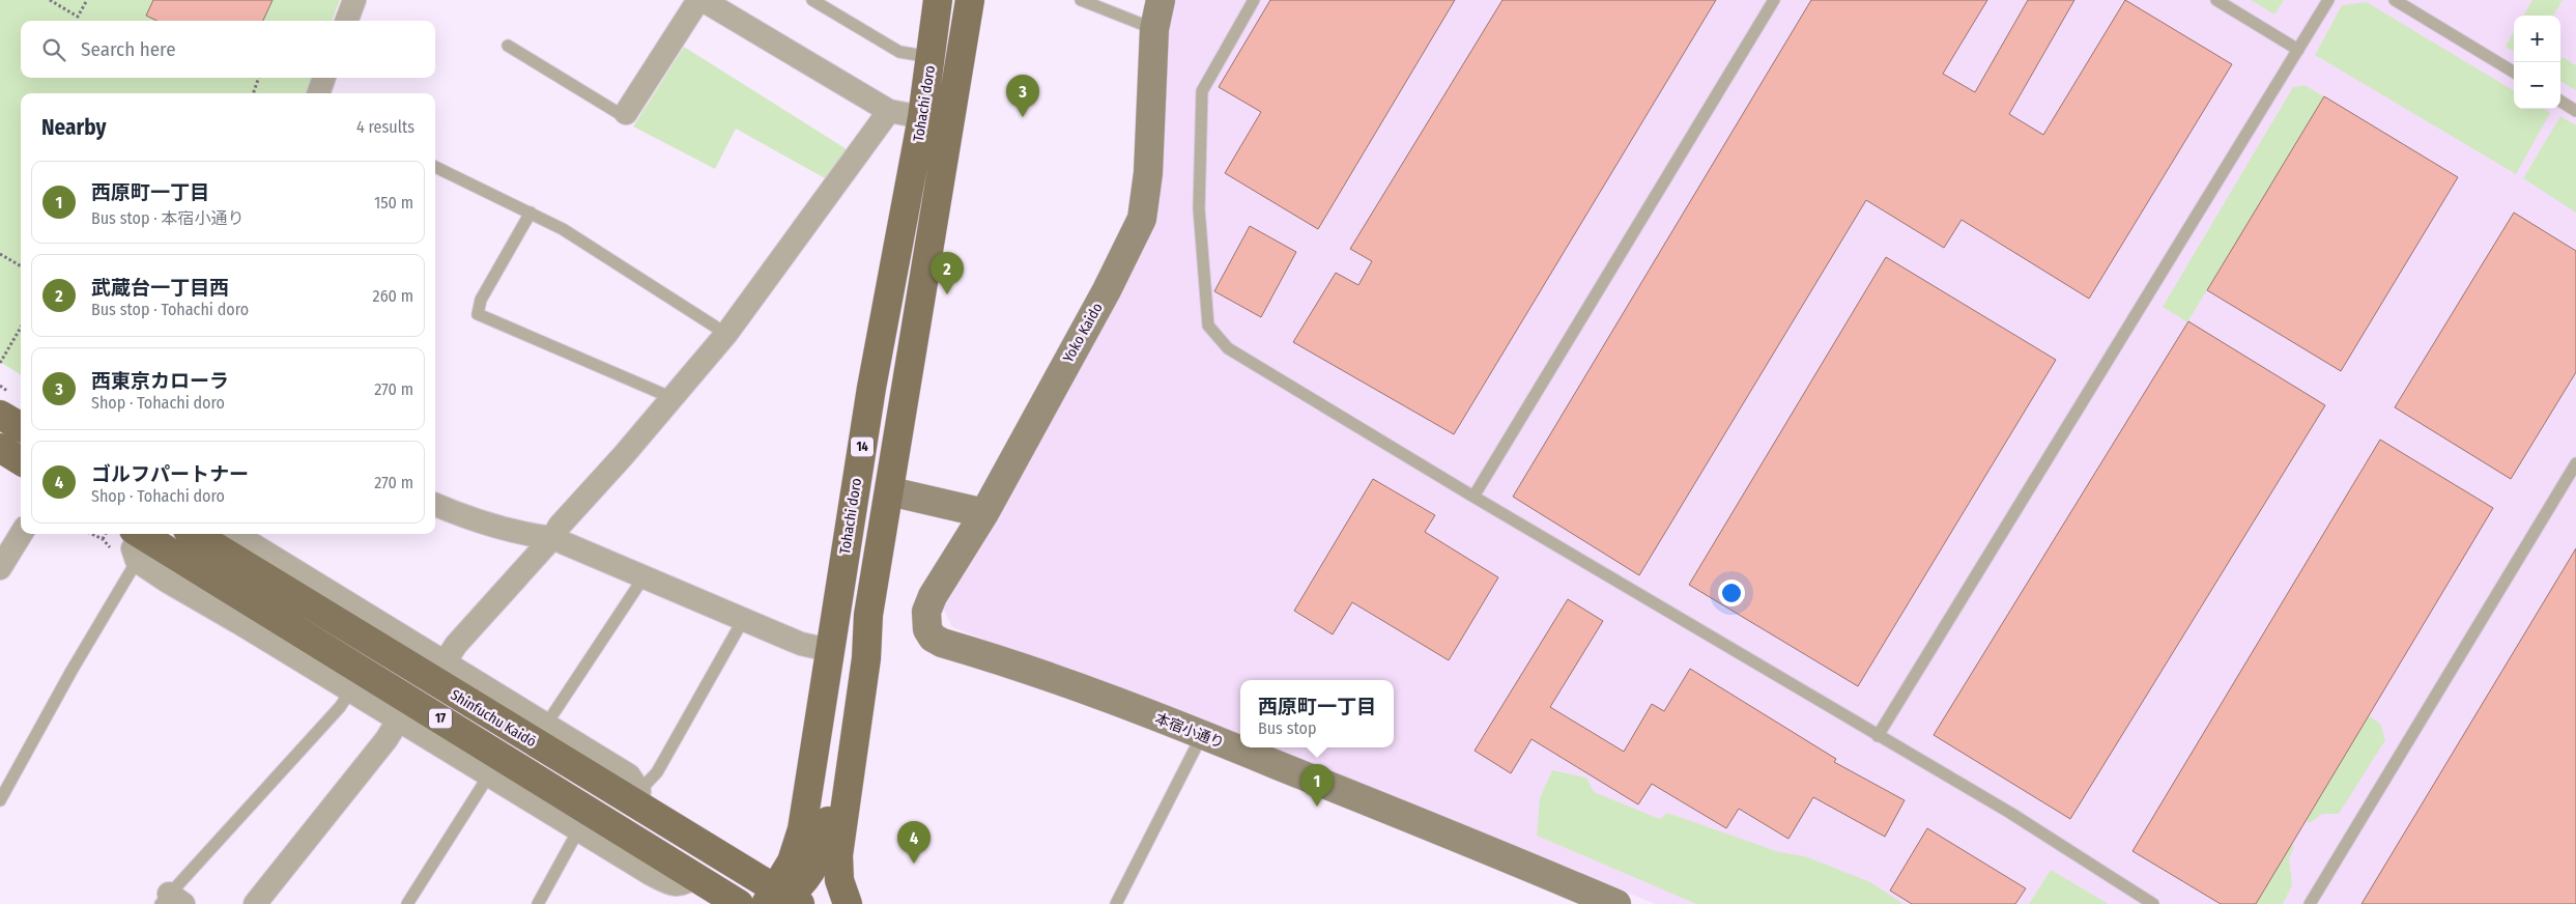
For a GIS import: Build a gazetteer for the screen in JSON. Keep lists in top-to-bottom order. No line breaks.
{"streets":{"main road":["Tohachi doro","14","17","Shinfuchu Kaidō"],"street":["Yoko Kaido","本宿小通り"]},"crossings":[["Tohachi doro","Shinfuchu Kaidō"],["Yoko Kaido","本宿小通り"]],"page":{"map_buttons":["+","−"],"search":"Search here","pins":["3","2","1","4"],"heading":["Nearby","4 results"],"list":[{"mark":"1","name":"西原町一丁目","note":"Bus stop · 本宿小通り","value":"150 m"},{"mark":"2","name":"武蔵台一丁目西","note":"Bus stop · Tohachi doro","value":"260 m"},{"mark":"3","name":"西東京カローラ","note":"Shop · Tohachi doro","value":"270 m"},{"mark":"4","name":"ゴルフパートナー","note":"Shop · Tohachi doro","value":"270 m"}],"popup":["西原町一丁目","Bus stop"]}}
